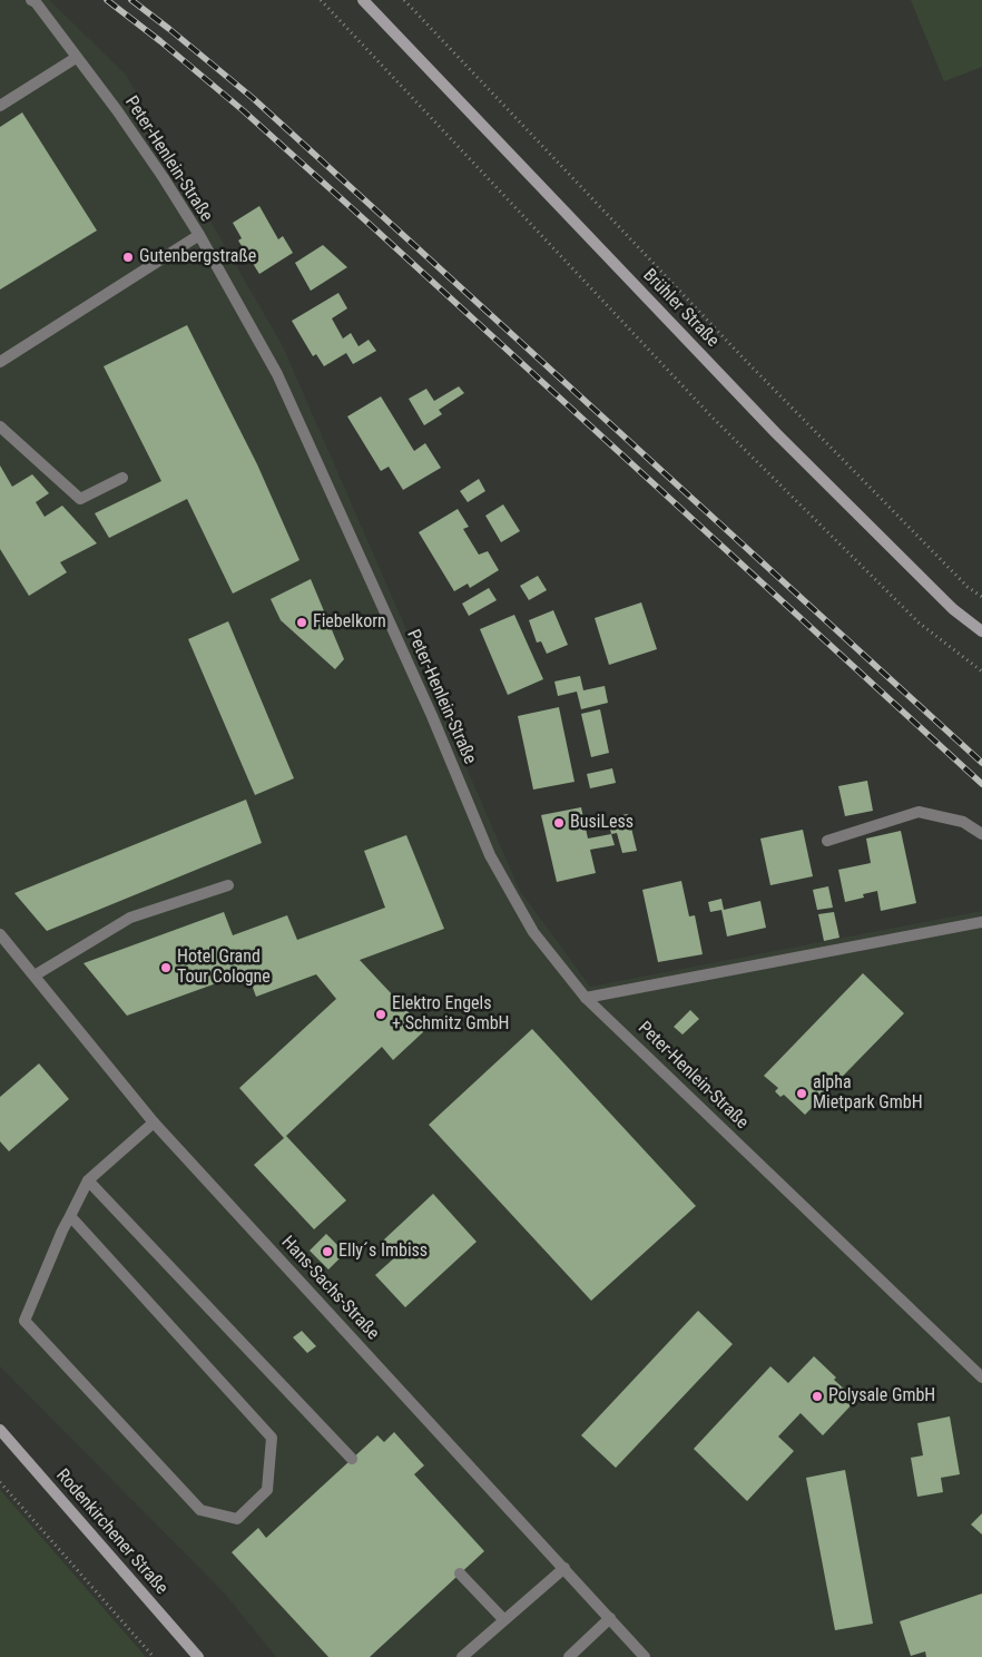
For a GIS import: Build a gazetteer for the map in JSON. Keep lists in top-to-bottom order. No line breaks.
{"streets":{"main road":["Brühler Straße","Rodenkirchener Straße"],"street":["Peter-Henlein-Straße","Hans-Sachs-Straße"]},"places":["Gutenbergstraße","Fiebelkorn","BusiLess","Hotel Grand Tour Cologne","Elektro Engels + Schmitz GmbH","alpha Mietpark GmbH","Elly´s Imbiss","Polysale GmbH"]}
